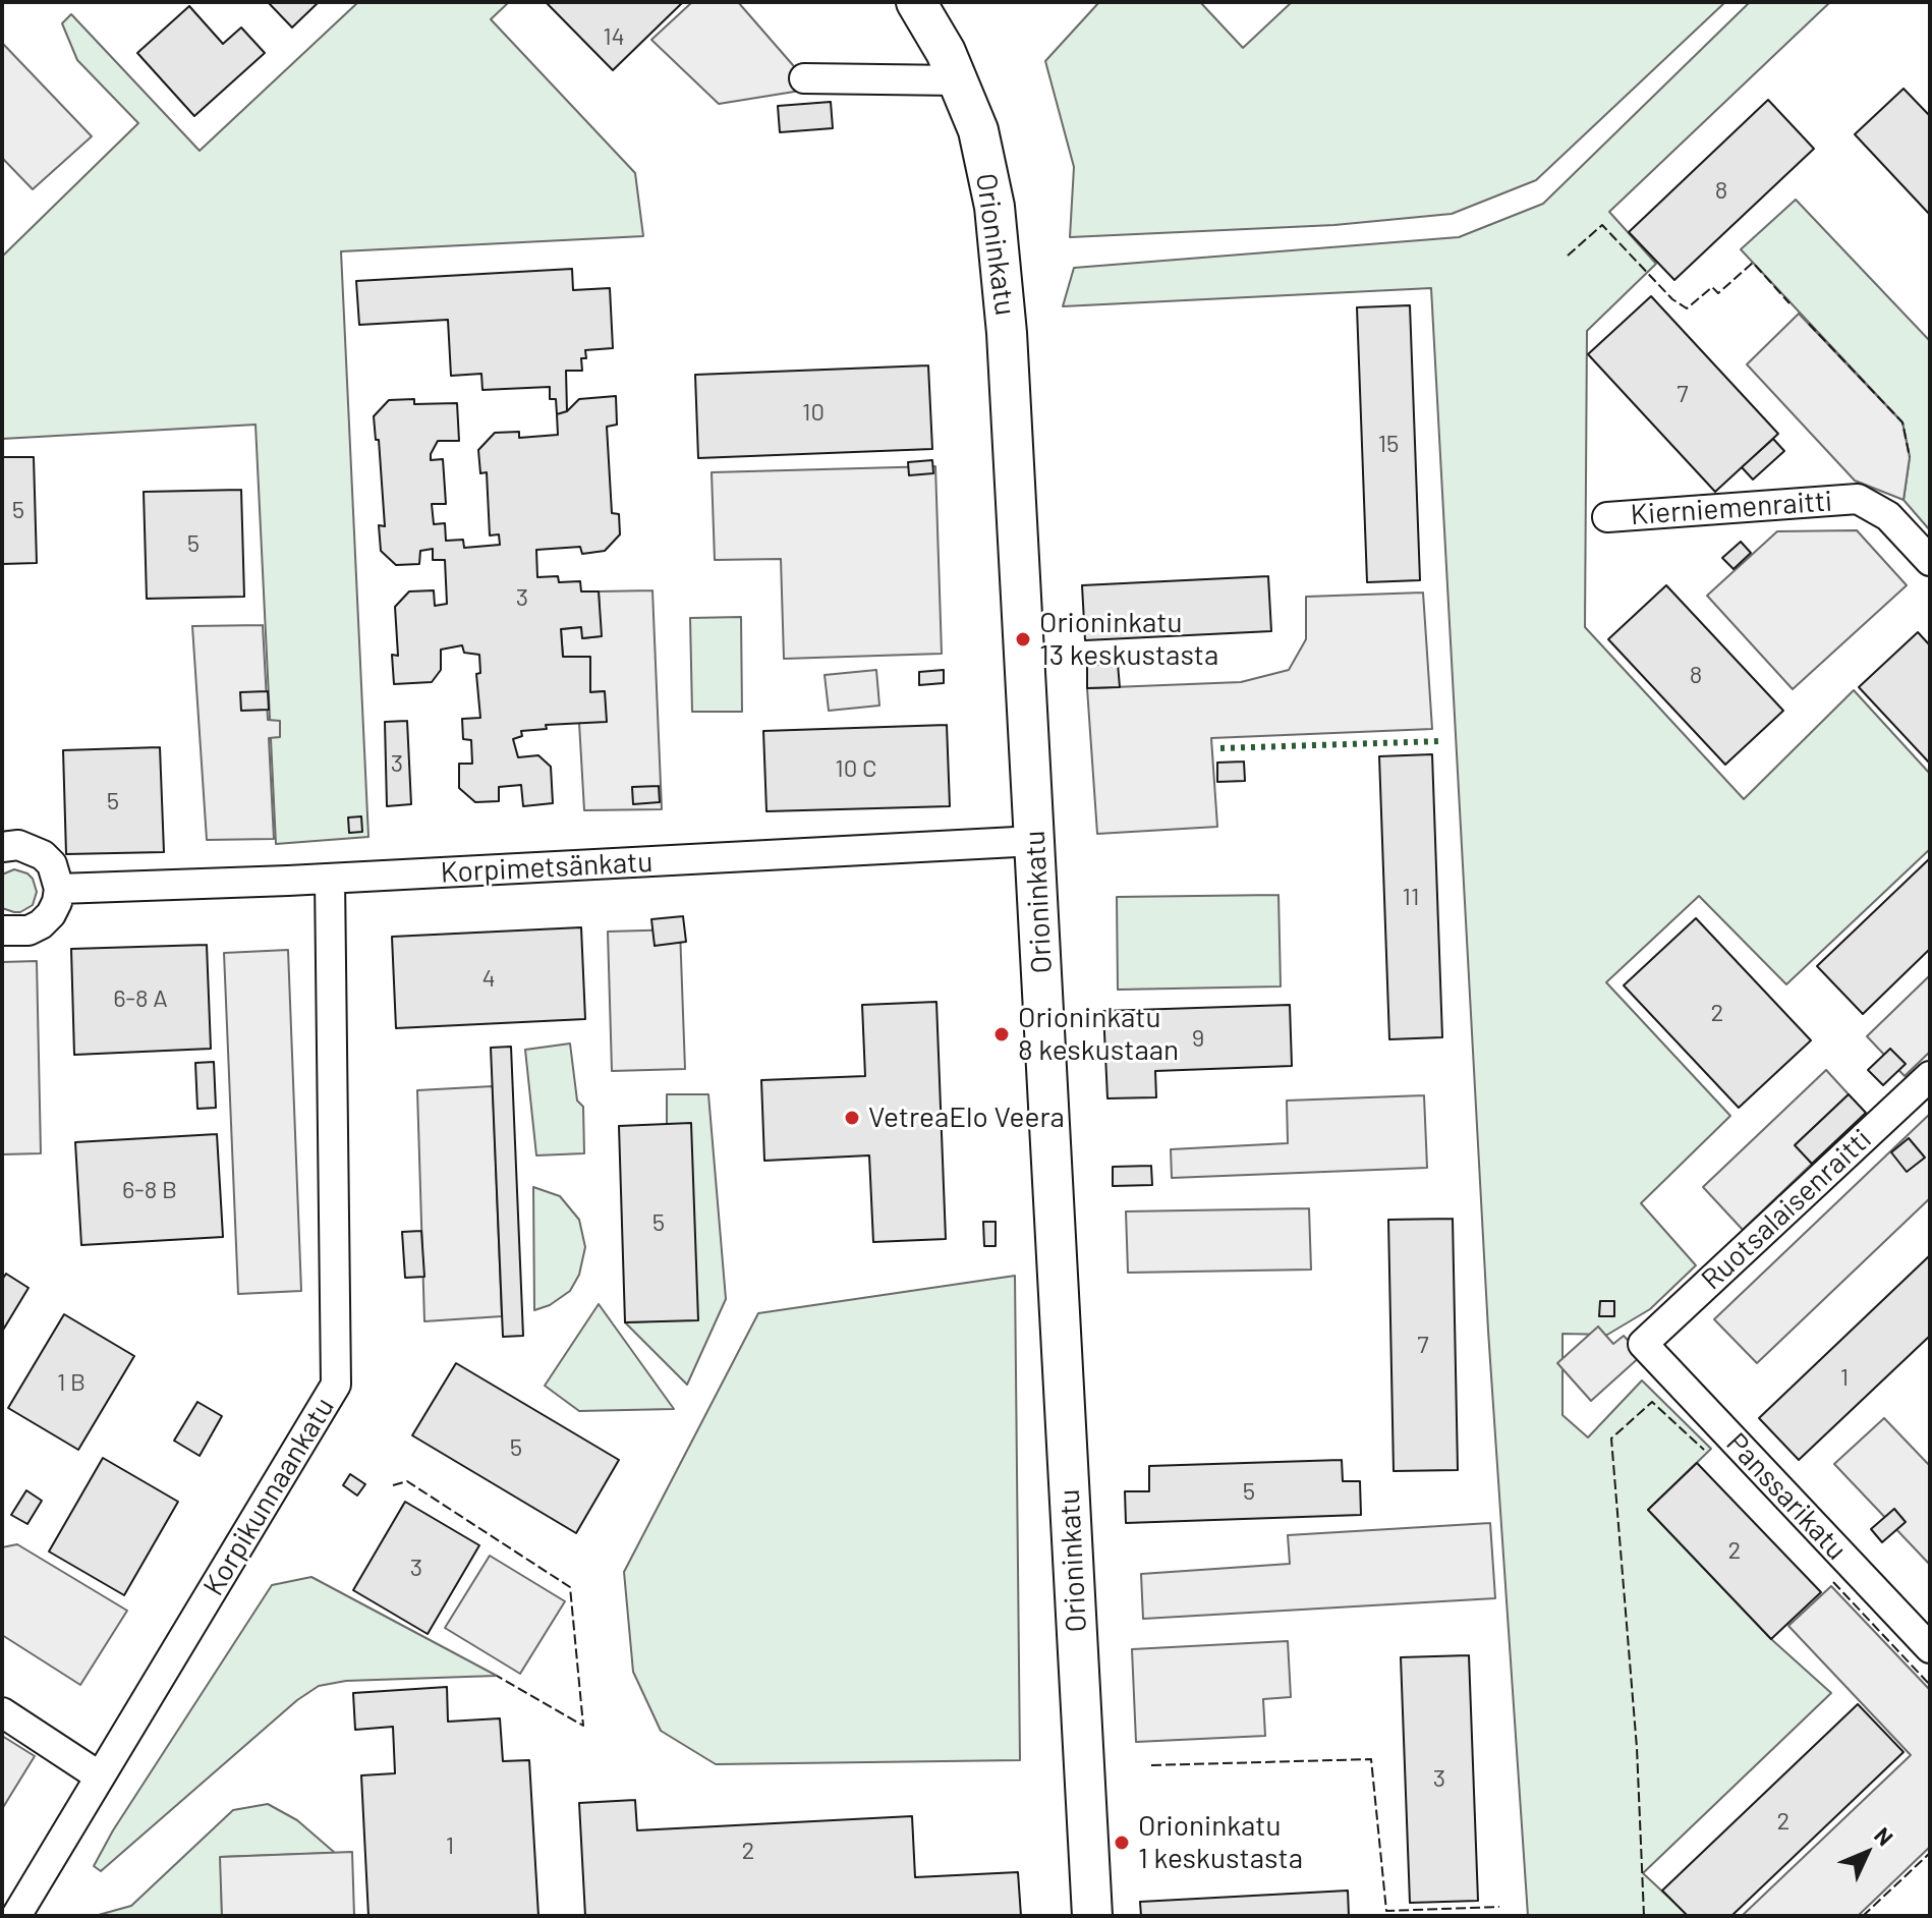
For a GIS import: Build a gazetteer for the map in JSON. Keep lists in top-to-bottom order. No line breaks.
{"streets":{"main road":["Orioninkatu"],"street":["Kierniemenraitti","Korpimetsänkatu","Ruotsalaisenraitti","Korpikunnaankatu","Panssarikatu"]},"crossings":[["Orioninkatu","Korpimetsänkatu"],["Korpimetsänkatu","Korpikunnaankatu"],["Ruotsalaisenraitti","Panssarikatu"]],"places":["Orioninkatu 13 keskustasta","Orioninkatu 8 keskustaan","VetreaElo Veera","Orioninkatu 1 keskustasta"],"house_numbers":["14","8","7","10","15","5","5","3","8","3","10 C","5","11","4","6-8 A","2","9","6-8 B","5","7","1","1 B","5","5","2","3","3","2","1","2"],"north":"top right"}
